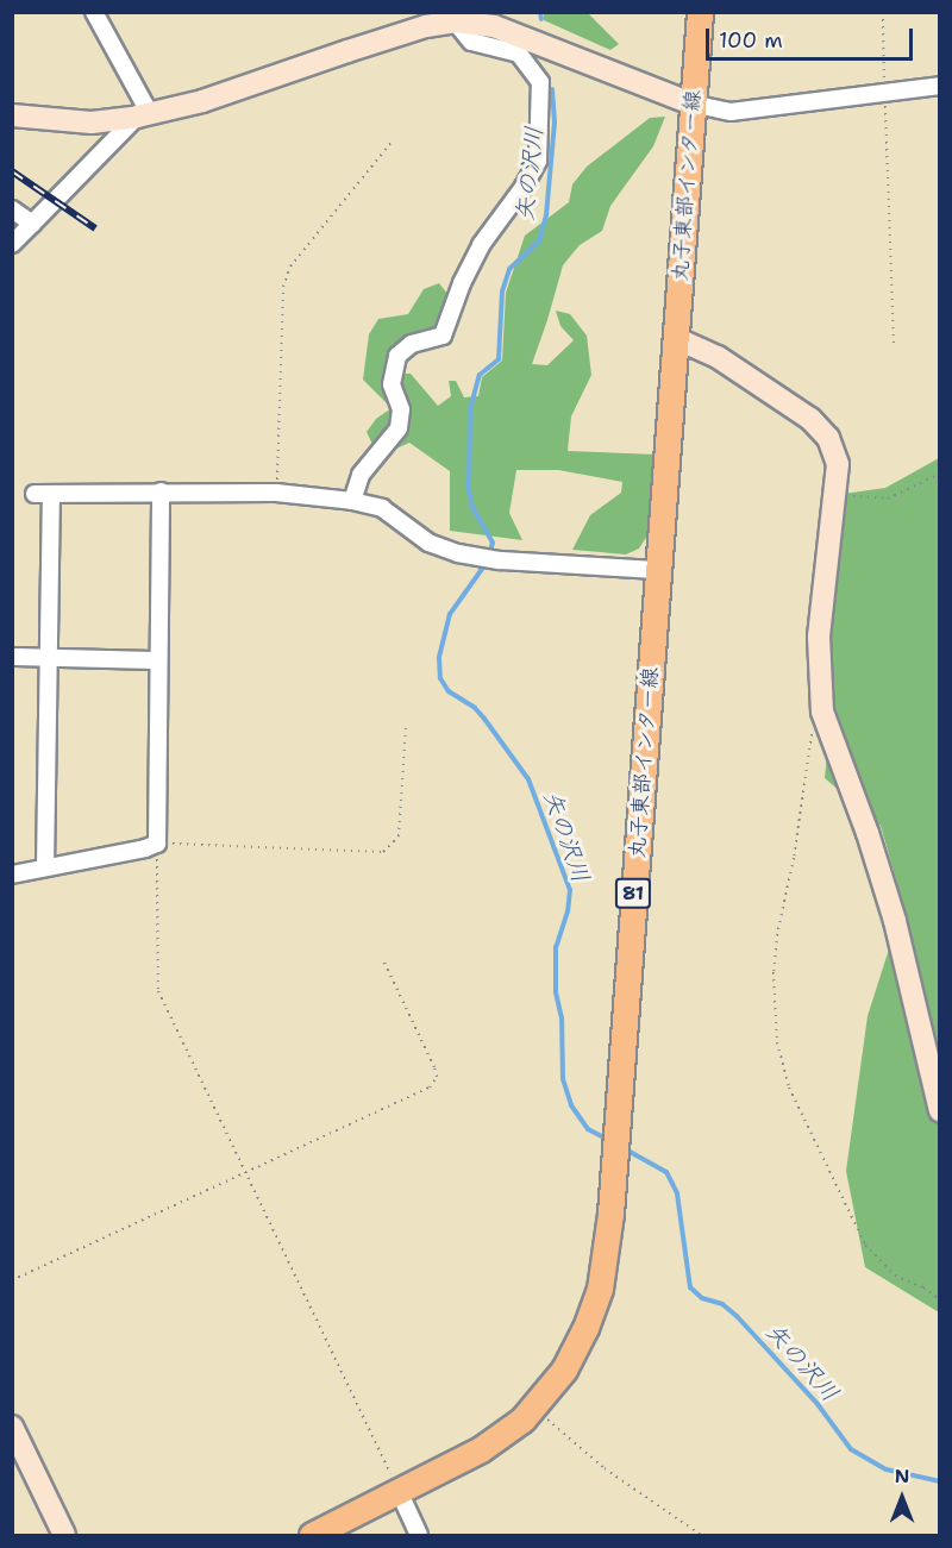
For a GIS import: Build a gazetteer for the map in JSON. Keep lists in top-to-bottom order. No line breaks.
{"streets":{"main road":["丸子東部インター線","81"]},"water":["矢の沢川"],"scale_bar":"100 m","north":"top"}
